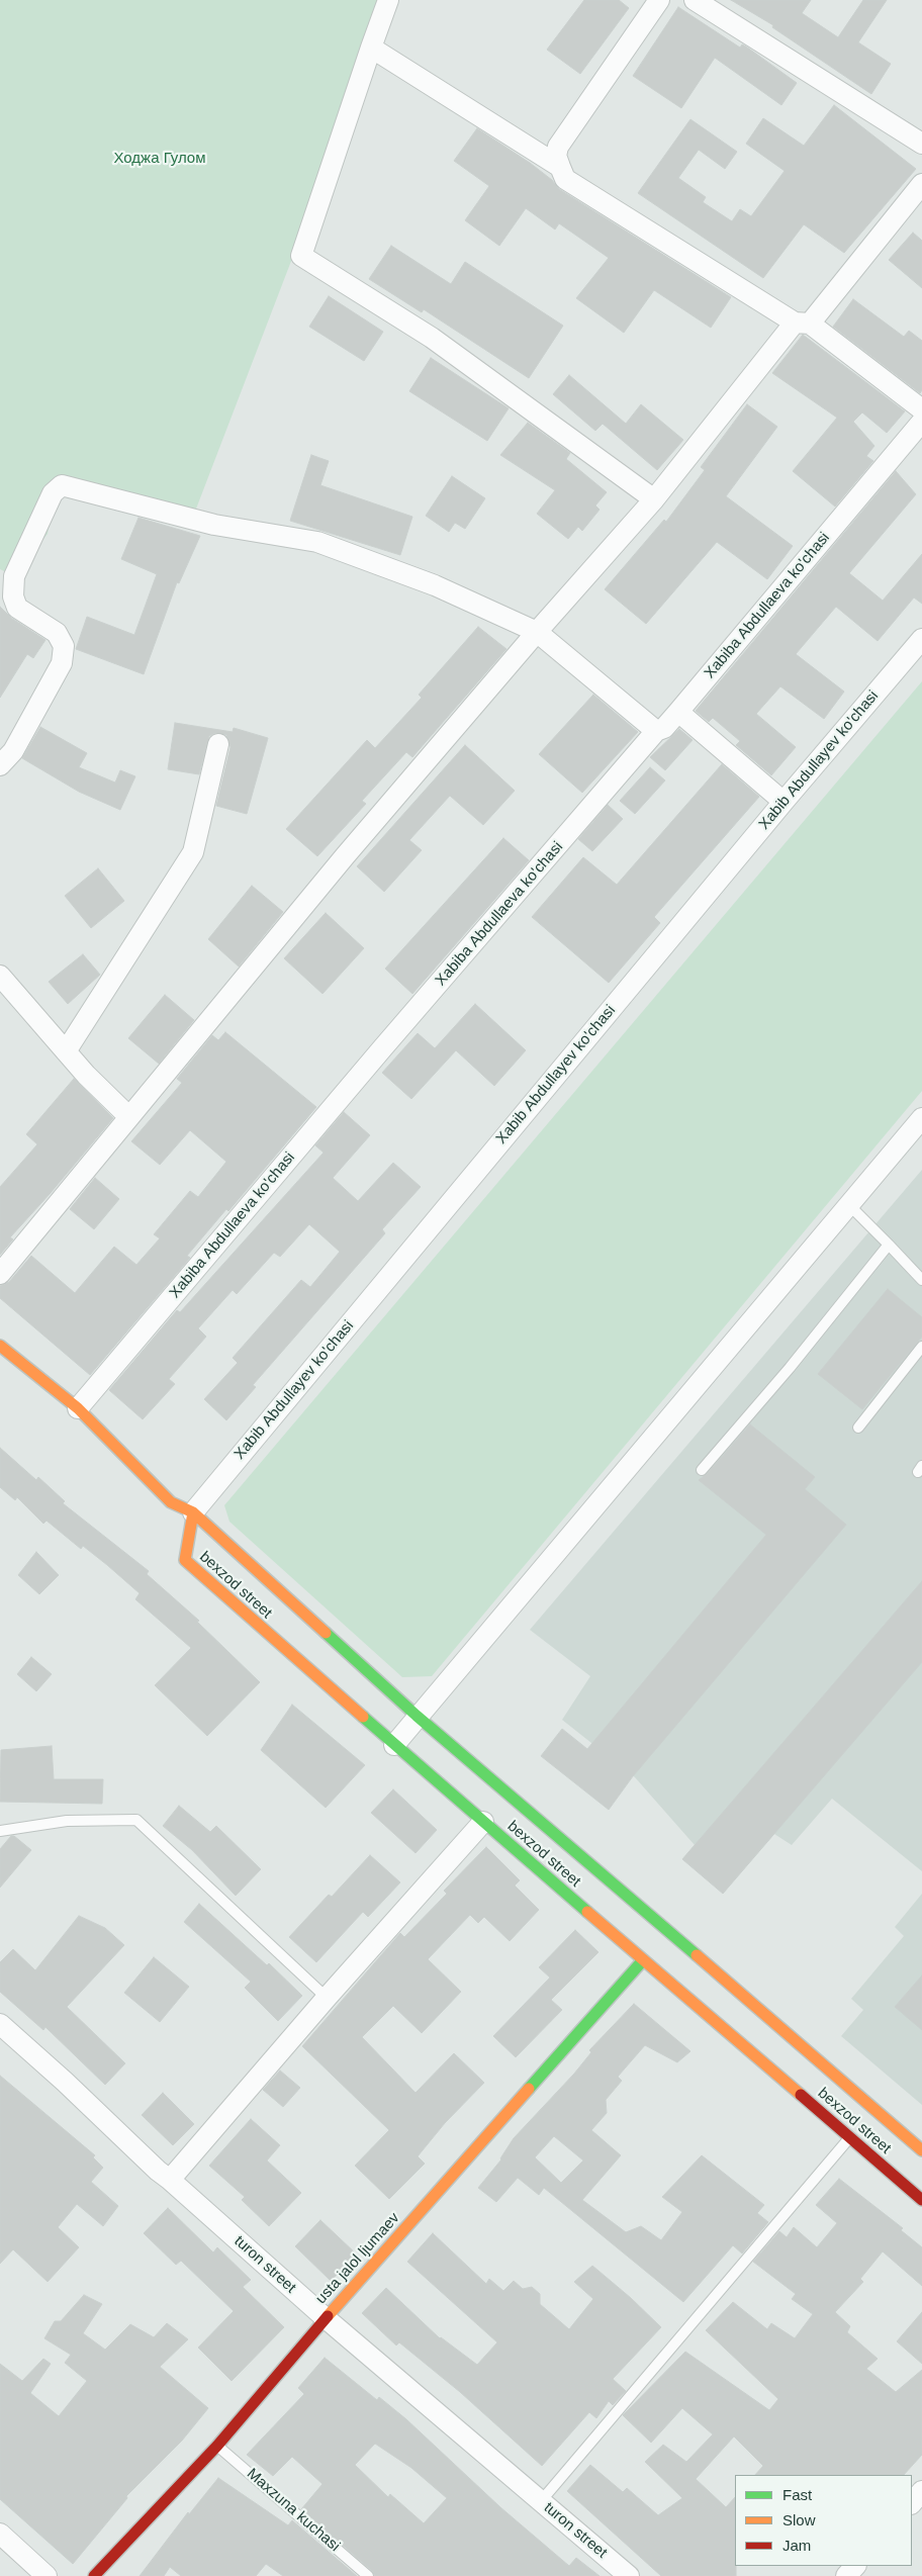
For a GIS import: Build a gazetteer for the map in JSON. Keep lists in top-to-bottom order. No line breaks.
{"streets":{"street":["Xabiba Abdullaeva ko'chasi","Xabib Abdullayev ko'chasi","bexzod street","usta jalol ljumaev","turon street"],"lane":["Maxzuna kuchasi"]},"crossings":[["Xabib Abdullayev ko'chasi","bexzod street"],["bexzod street","usta jalol ljumaev"],["usta jalol ljumaev","turon street"],["usta jalol ljumaev","Maxzuna kuchasi"]],"parks":["Ходжа Гулом"],"legend":["Fast","Slow","Jam"]}
